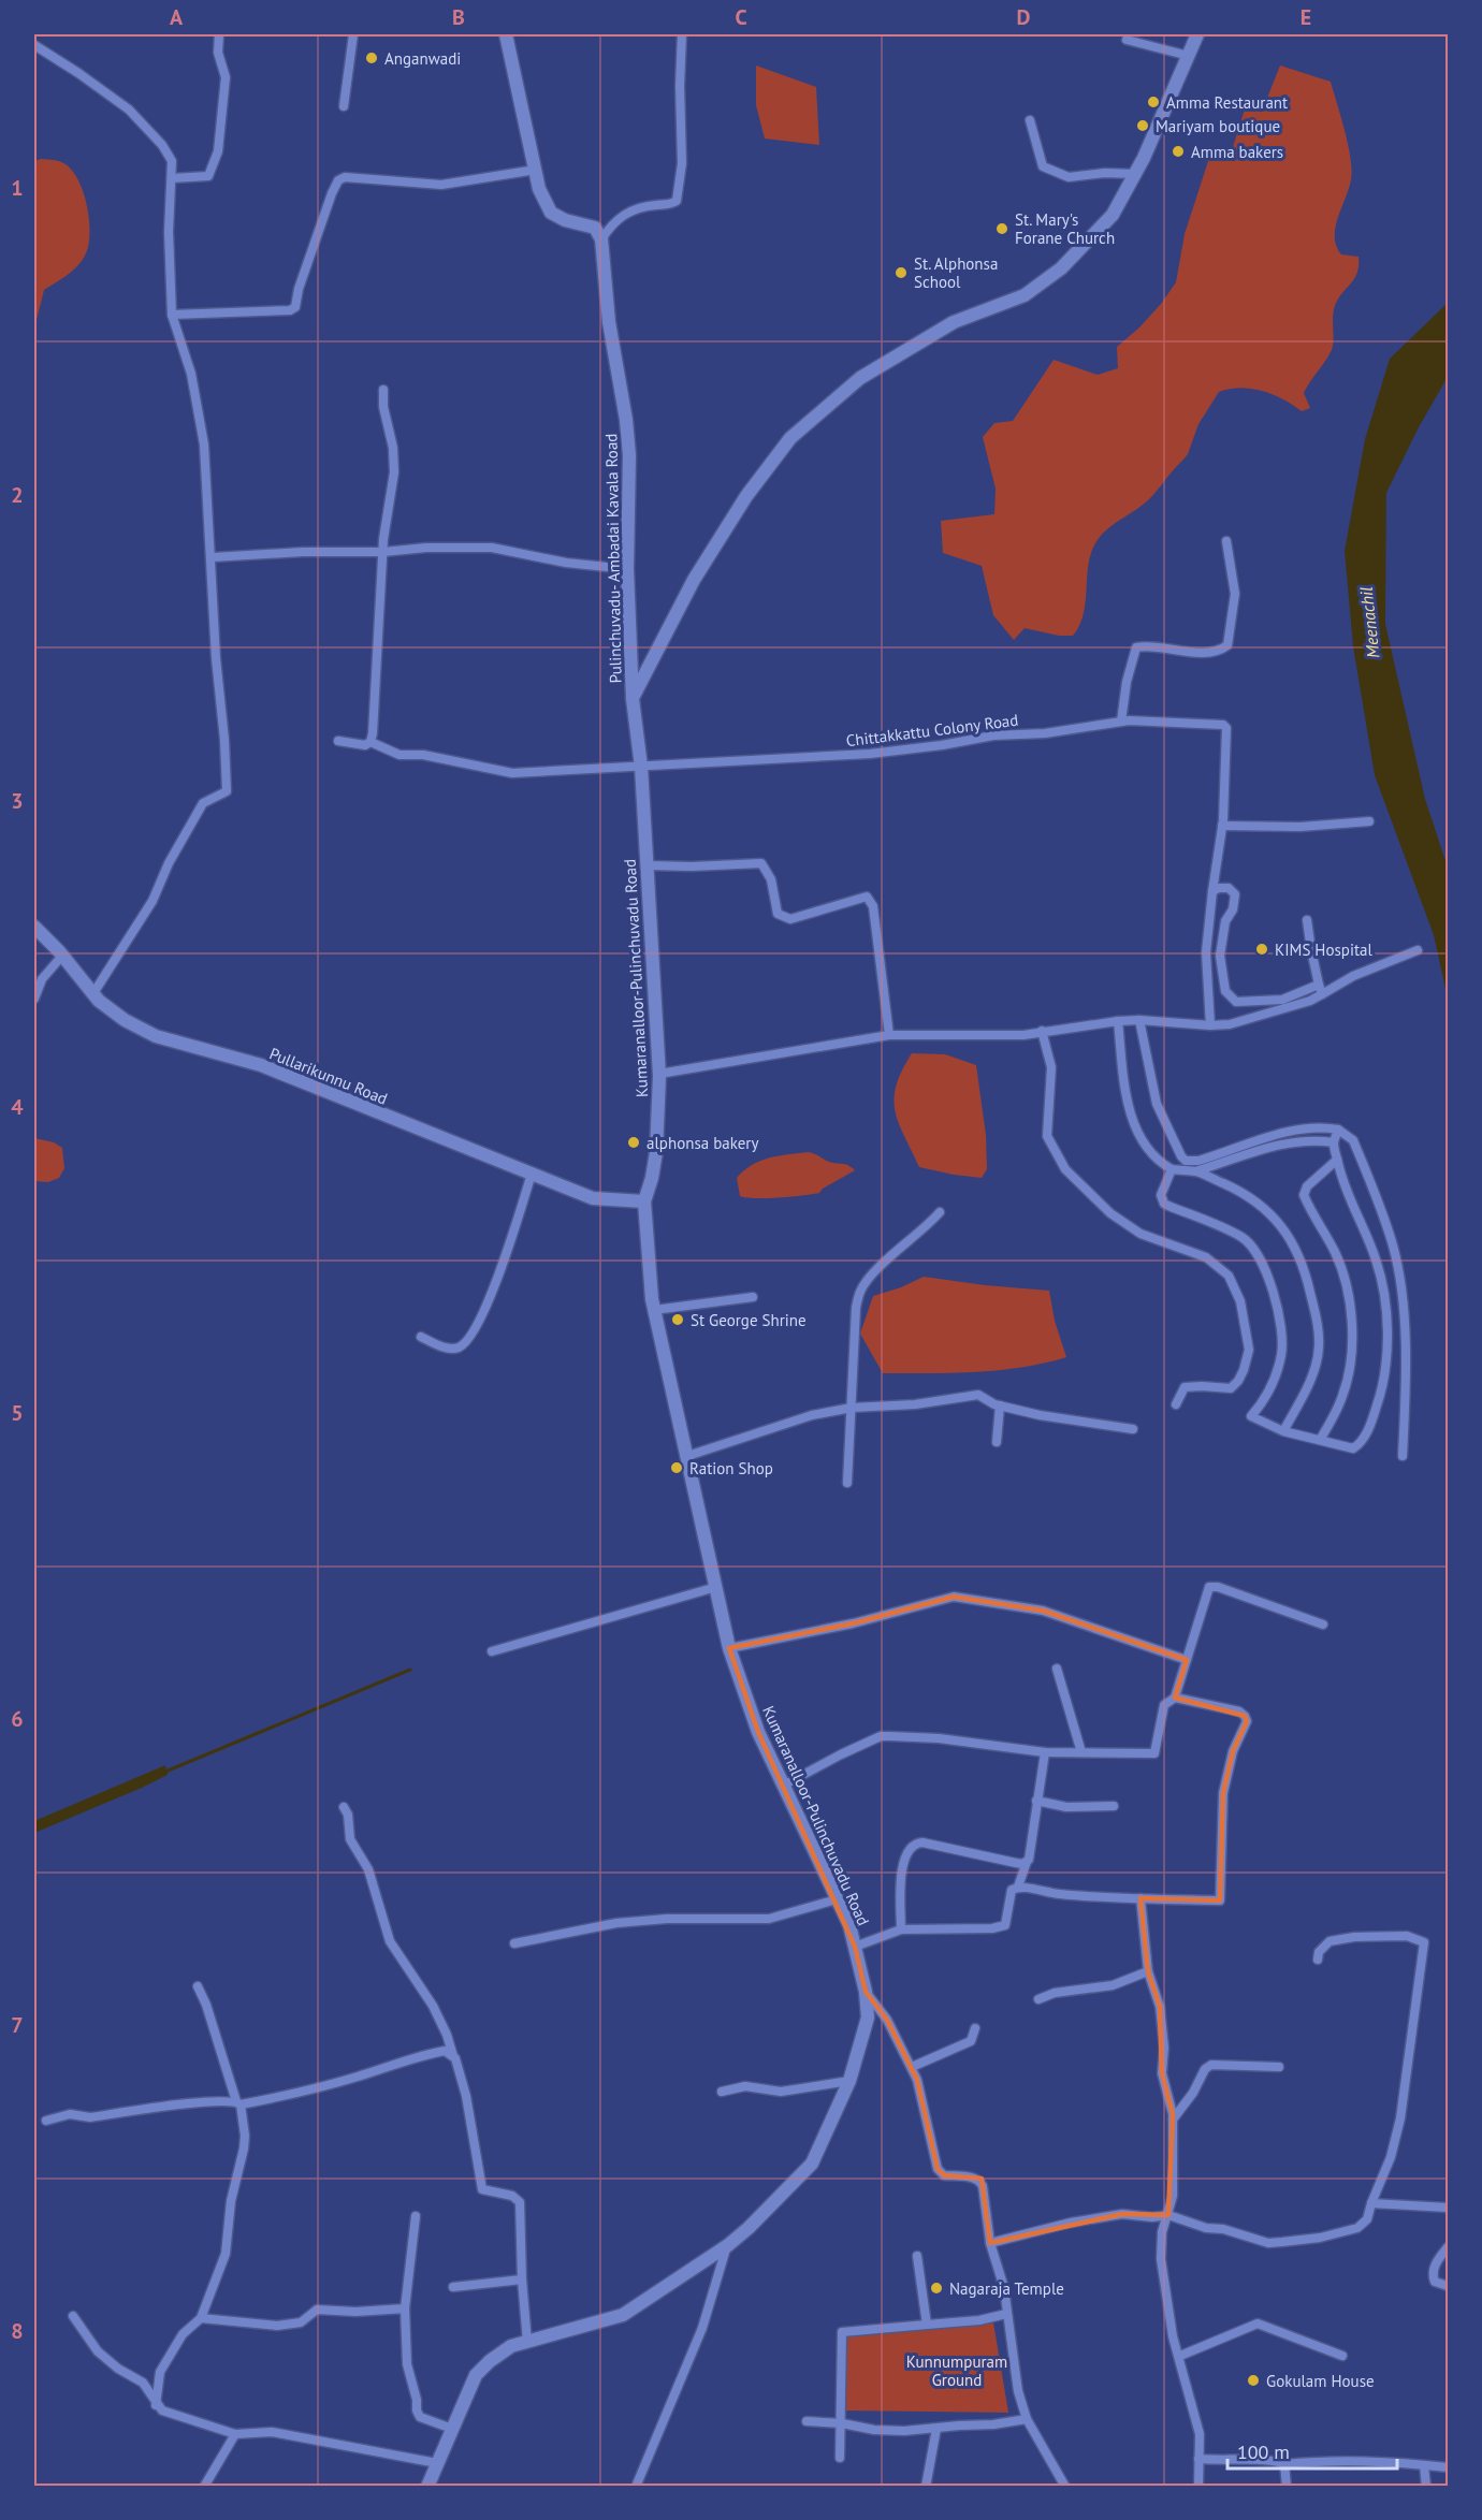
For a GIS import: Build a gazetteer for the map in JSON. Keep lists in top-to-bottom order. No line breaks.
{"streets":{"main road":["Pulinchuvadu- Ambadai Kavala Road","Kumaranalloor-Pulinchuvadu Road","Pullarikunnu Road"],"street":["Chittakkattu Colony Road"]},"crossings":[["Pulinchuvadu- Ambadai Kavala Road","Kumaranalloor-Pulinchuvadu Road"],["Chittakkattu Colony Road","Kumaranalloor-Pulinchuvadu Road"],["Kumaranalloor-Pulinchuvadu Road","Pullarikunnu Road"]],"water":["Meenachil"],"parks":["Kunnumpuram Ground"],"places":["Anganwadi","Amma Restaurant","Mariyam boutique","Amma bakers","St. Mary's Forane Church","St. Alphonsa School","KIMS Hospital","alphonsa bakery","St George Shrine","Ration Shop","Nagaraja Temple","Gokulam House"],"scale_bar":"100 m","grid":{"columns":["A","B","C","D","E"],"rows":["1","2","3","4","5","6","7","8"]}}
